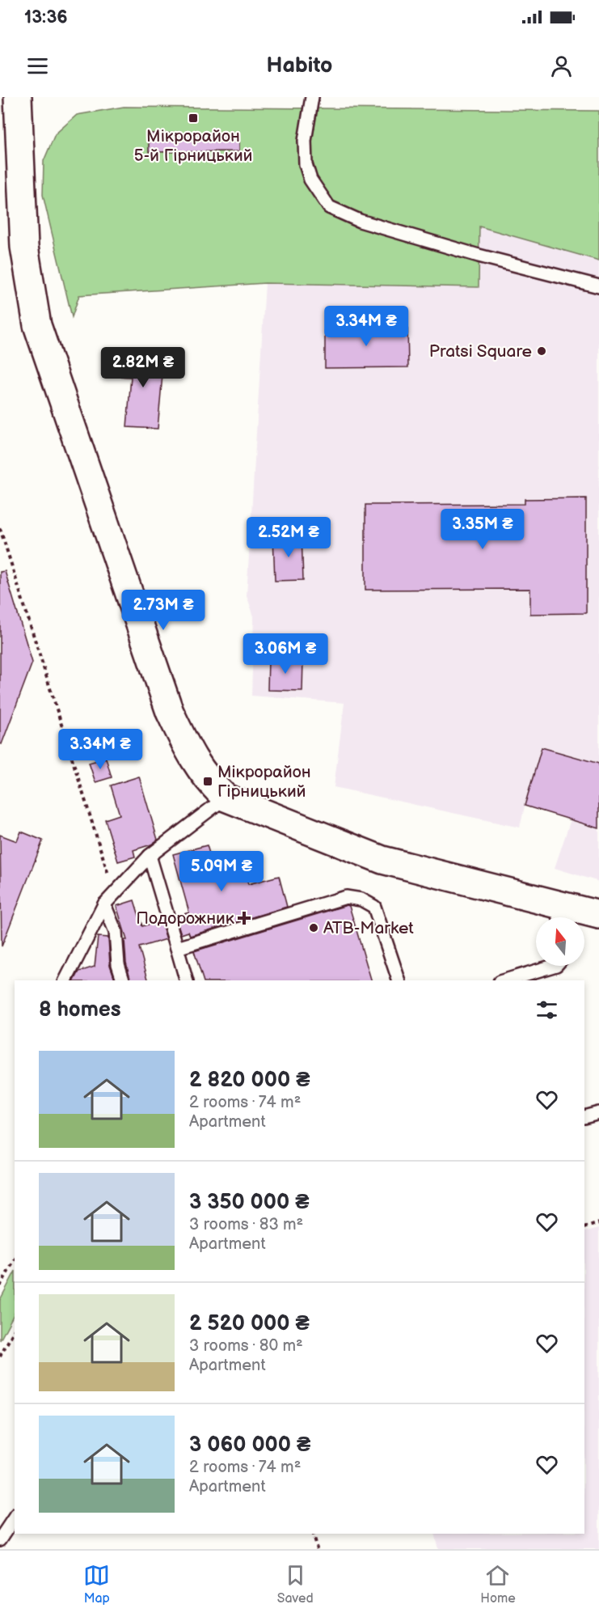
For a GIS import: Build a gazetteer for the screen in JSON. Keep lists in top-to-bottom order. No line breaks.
{"places":{"transit":["Мікрорайон 5-й Гірницький","Мiкрорайон Гiрницький"],"other":["Pratsi Square","ATB-Market"],"health":["Подорожник"]},"north":"top","page":{"status":"13:36","header":"Habito","price":["3.34M ₴","2.82M ₴","3.35M ₴","2.52M ₴","2.73M ₴","3.06M ₴","3.34M ₴","5.09M ₴"],"heading":"8 homes","list":[{"name":"2 820 000 ₴","note":"2 rooms · 74 m² · Apartment"},{"name":"3 350 000 ₴","note":"3 rooms · 83 m² · Apartment"},{"name":"2 520 000 ₴","note":"3 rooms · 80 m² · Apartment"},{"name":"3 060 000 ₴","note":"2 rooms · 74 m² · Apartment"}],"tabs":["Map","Saved","Home"]}}
